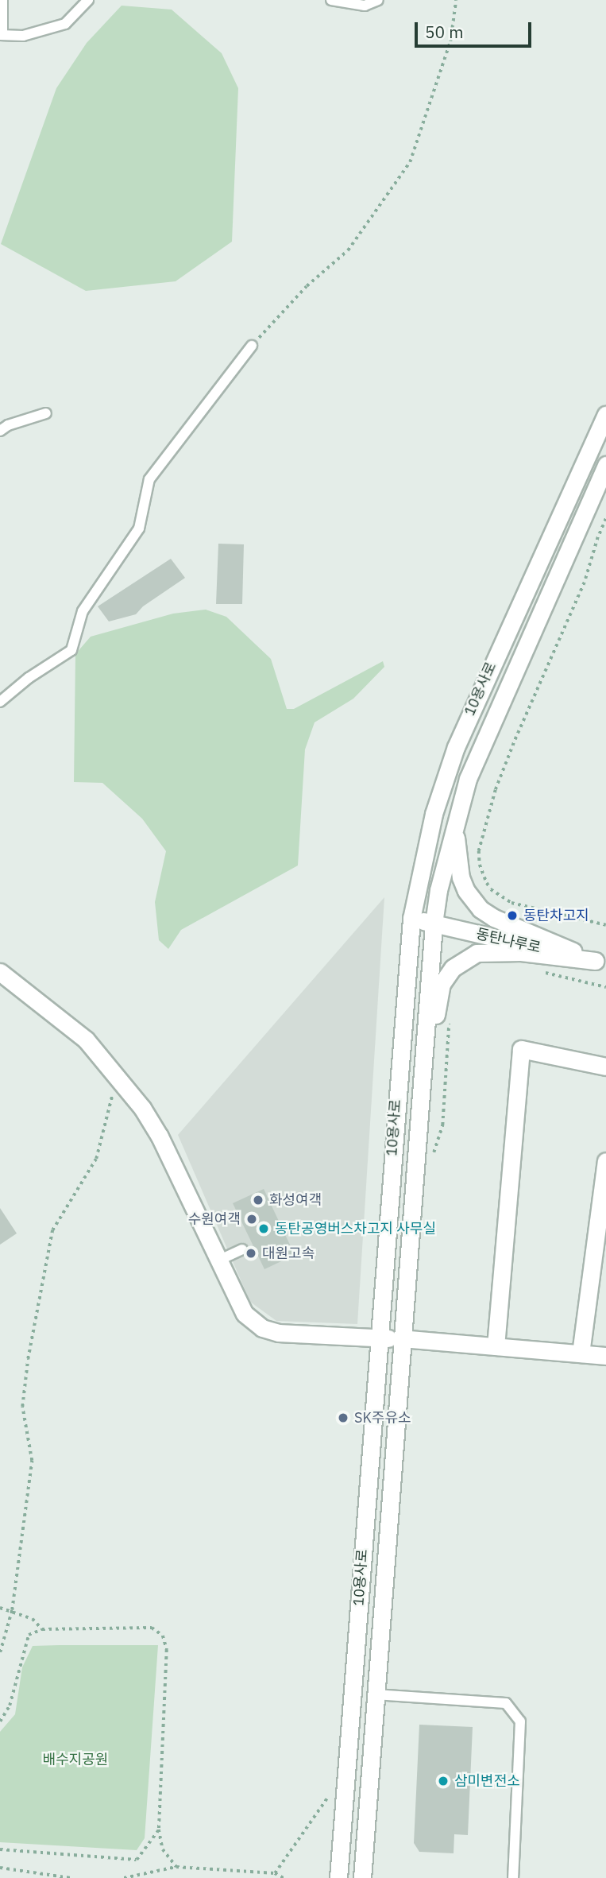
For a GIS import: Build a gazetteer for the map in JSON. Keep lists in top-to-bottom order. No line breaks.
{"streets":{"street":["10용사로","동탄나루로"]},"crossings":[["10용사로","동탄나루로"]],"parks":["배수지공원"],"places":["동탄차고지","화성여객","수원여객","동탄공영버스차고지 사무실","대원고속","SK주유소","삼미변전소"],"scale_bar":"50 m"}
